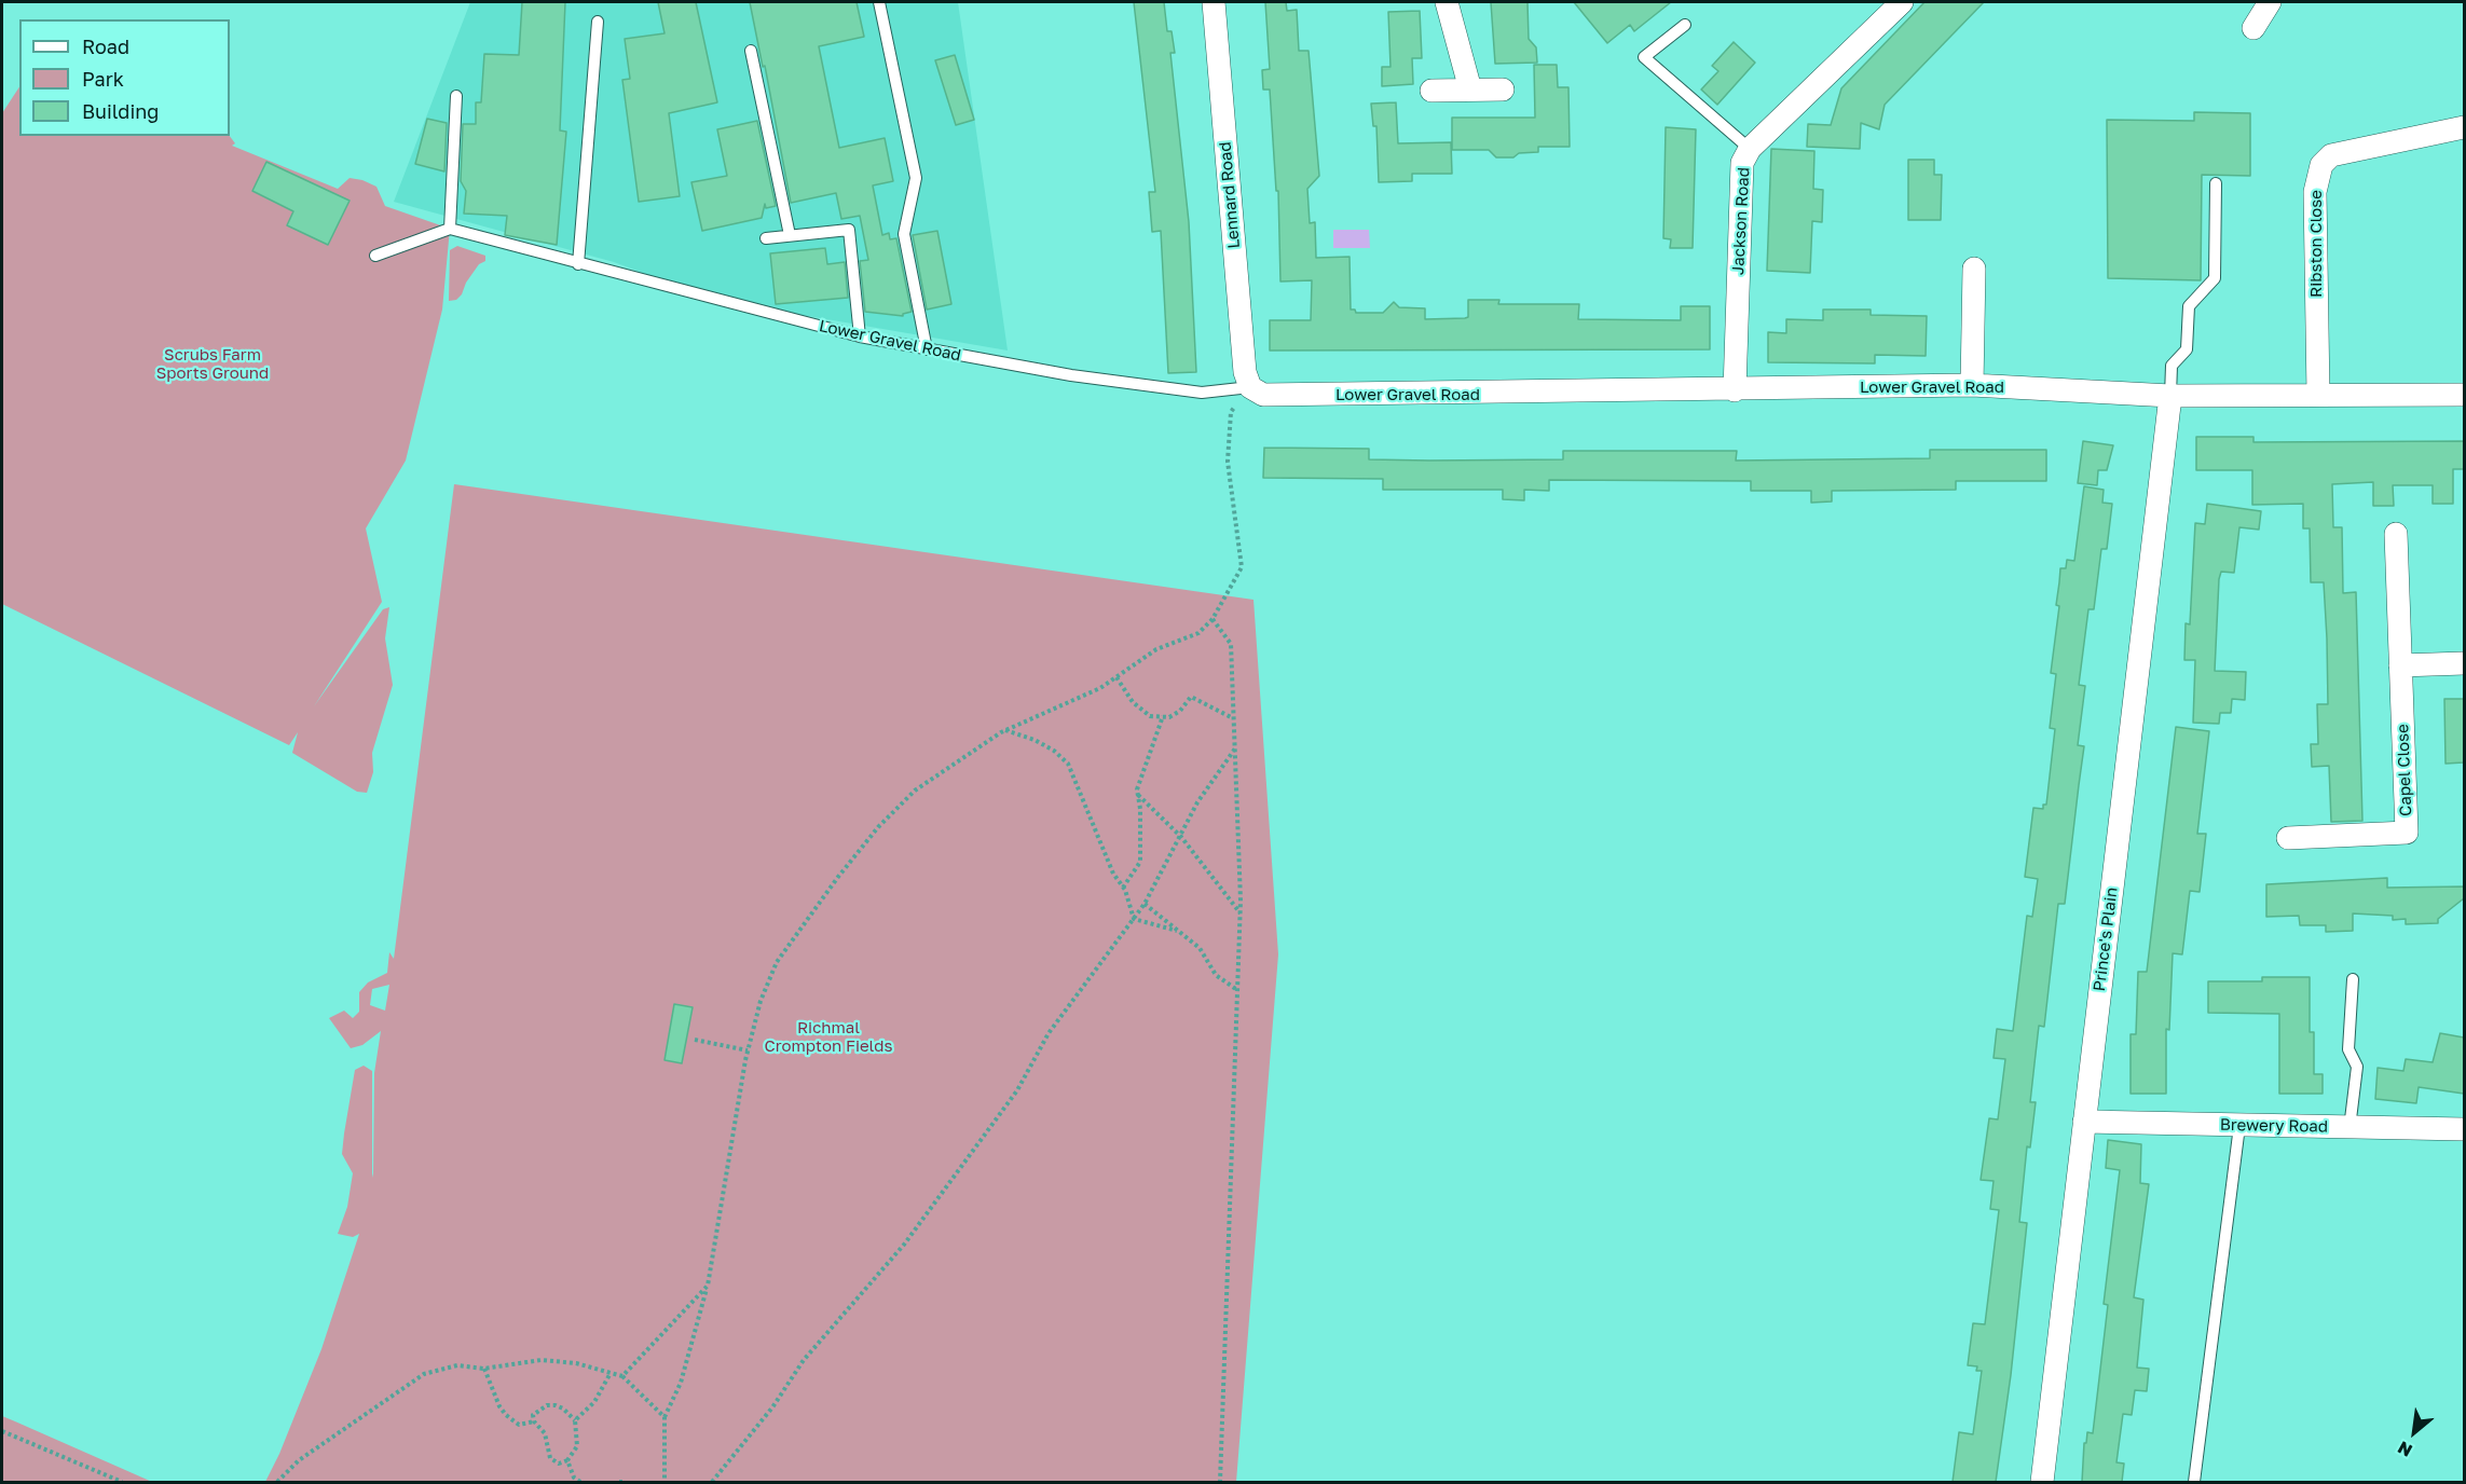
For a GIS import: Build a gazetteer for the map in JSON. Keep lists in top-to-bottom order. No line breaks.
{"streets":{"street":["Lennard Road","Jackson Road","Ribston Close","Lower Gravel Road","Capel Close","Prince's Plain","Brewery Road"]},"crossings":[["Lennard Road","Lower Gravel Road"],["Jackson Road","Lower Gravel Road"],["Ribston Close","Lower Gravel Road"],["Lower Gravel Road","Prince's Plain"],["Prince's Plain","Brewery Road"]],"parks":["Scrubs Farm Sports Ground","Richmal Crompton Fields"],"legend":["Road","Park","Building"],"north":"bottom left"}
